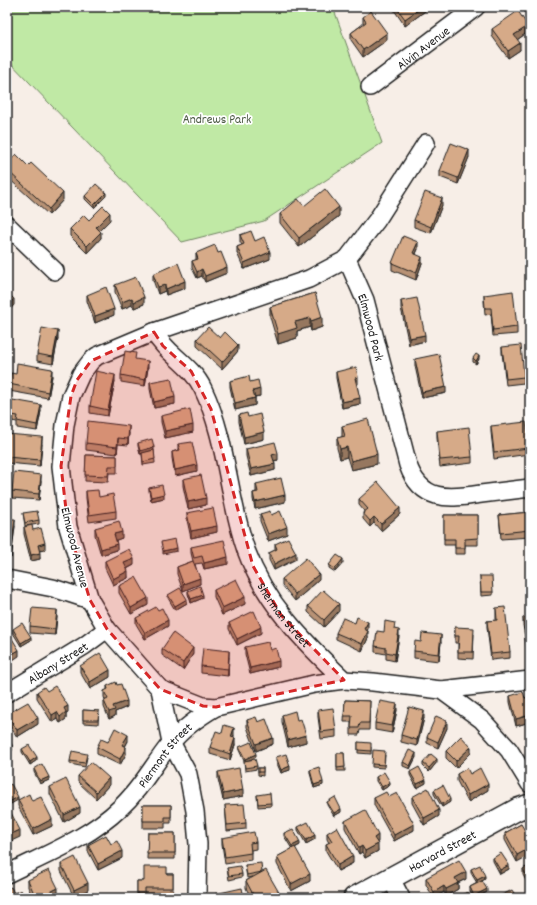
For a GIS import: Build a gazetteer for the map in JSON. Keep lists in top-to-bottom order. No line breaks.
{"streets":{"street":["Alvin Avenue","Elmwood Park","Elmwood Avenue","Sherman Street","Albany Street","Piermont Street","Harvard Street"]},"crossings":[["Elmwood Avenue","Sherman Street"],["Elmwood Avenue","Albany Street"],["Elmwood Avenue","Piermont Street"],["Sherman Street","Piermont Street"]],"parks":["Andrews Park"]}
